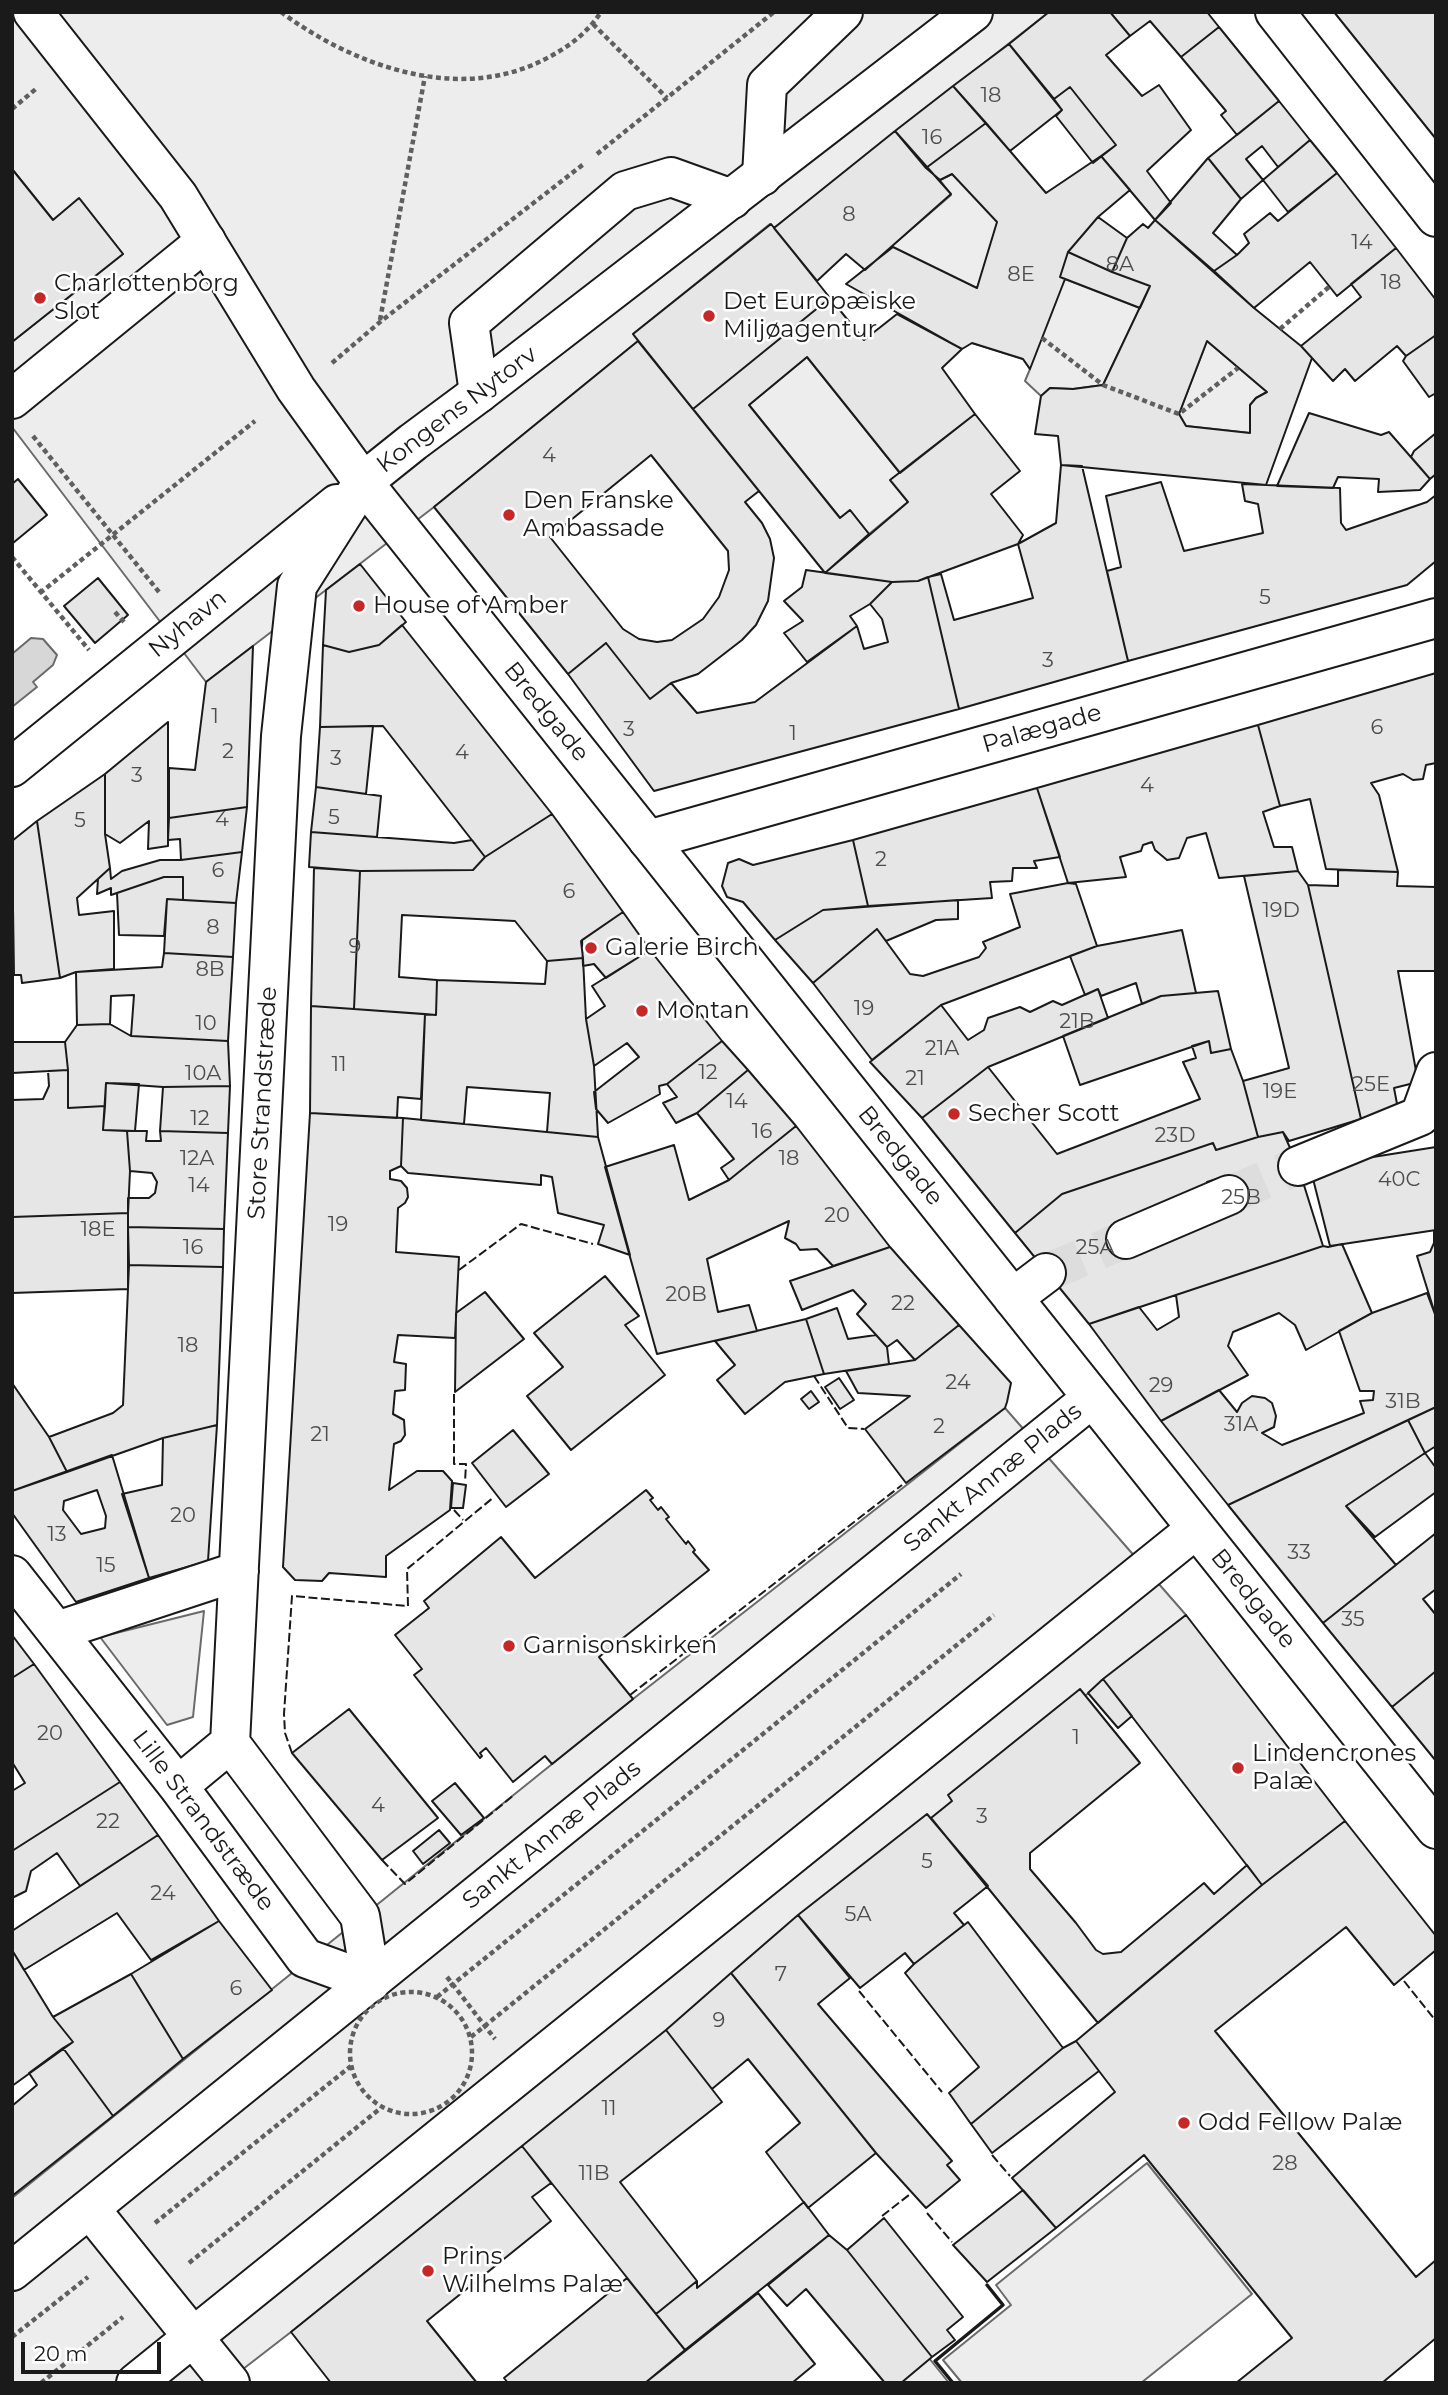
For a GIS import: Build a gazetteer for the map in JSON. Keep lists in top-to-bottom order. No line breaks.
{"streets":{"street":["Kongens Nytorv","Nyhavn","Bredgade","Palægade","Store Strandstræde","Sankt Annæ Plads","Lille Strandstræde"]},"crossings":[["Kongens Nytorv","Nyhavn"],["Kongens Nytorv","Bredgade"],["Kongens Nytorv","Store Strandstræde"],["Nyhavn","Bredgade"],["Nyhavn","Store Strandstræde"],["Bredgade","Palægade"],["Bredgade","Store Strandstræde"],["Bredgade","Sankt Annæ Plads"],["Sankt Annæ Plads","Lille Strandstræde"]],"places":["Charlottenborg Slot","Det Europæiske Miljøagentur","Den Franske Ambassade","House of Amber","Galerie Birch","Montan","Secher Scott","Garnisonskirken","Lindencrones Palæ","Odd Fellow Palæ","Prins Wilhelms Palæ"],"house_numbers":["18","16","8","14","8A","8E","18","4","5","3","1","6","3","1","2","4","3","3","4","5","4","5","2","6","6","19D","8","9","8B","19","21B","10","21A","11","12","10A","21","25E","19E","14","12","16","23D","12A","18","40C","14","25B","20","19","18E","16","25A","20B","22","18","24","29","31B","31A","2","21","20","13","33","15","35","20","1","4","3","22","5","24","5A","7","6","9","11","28","11B"],"scale_bar":"20 m"}
